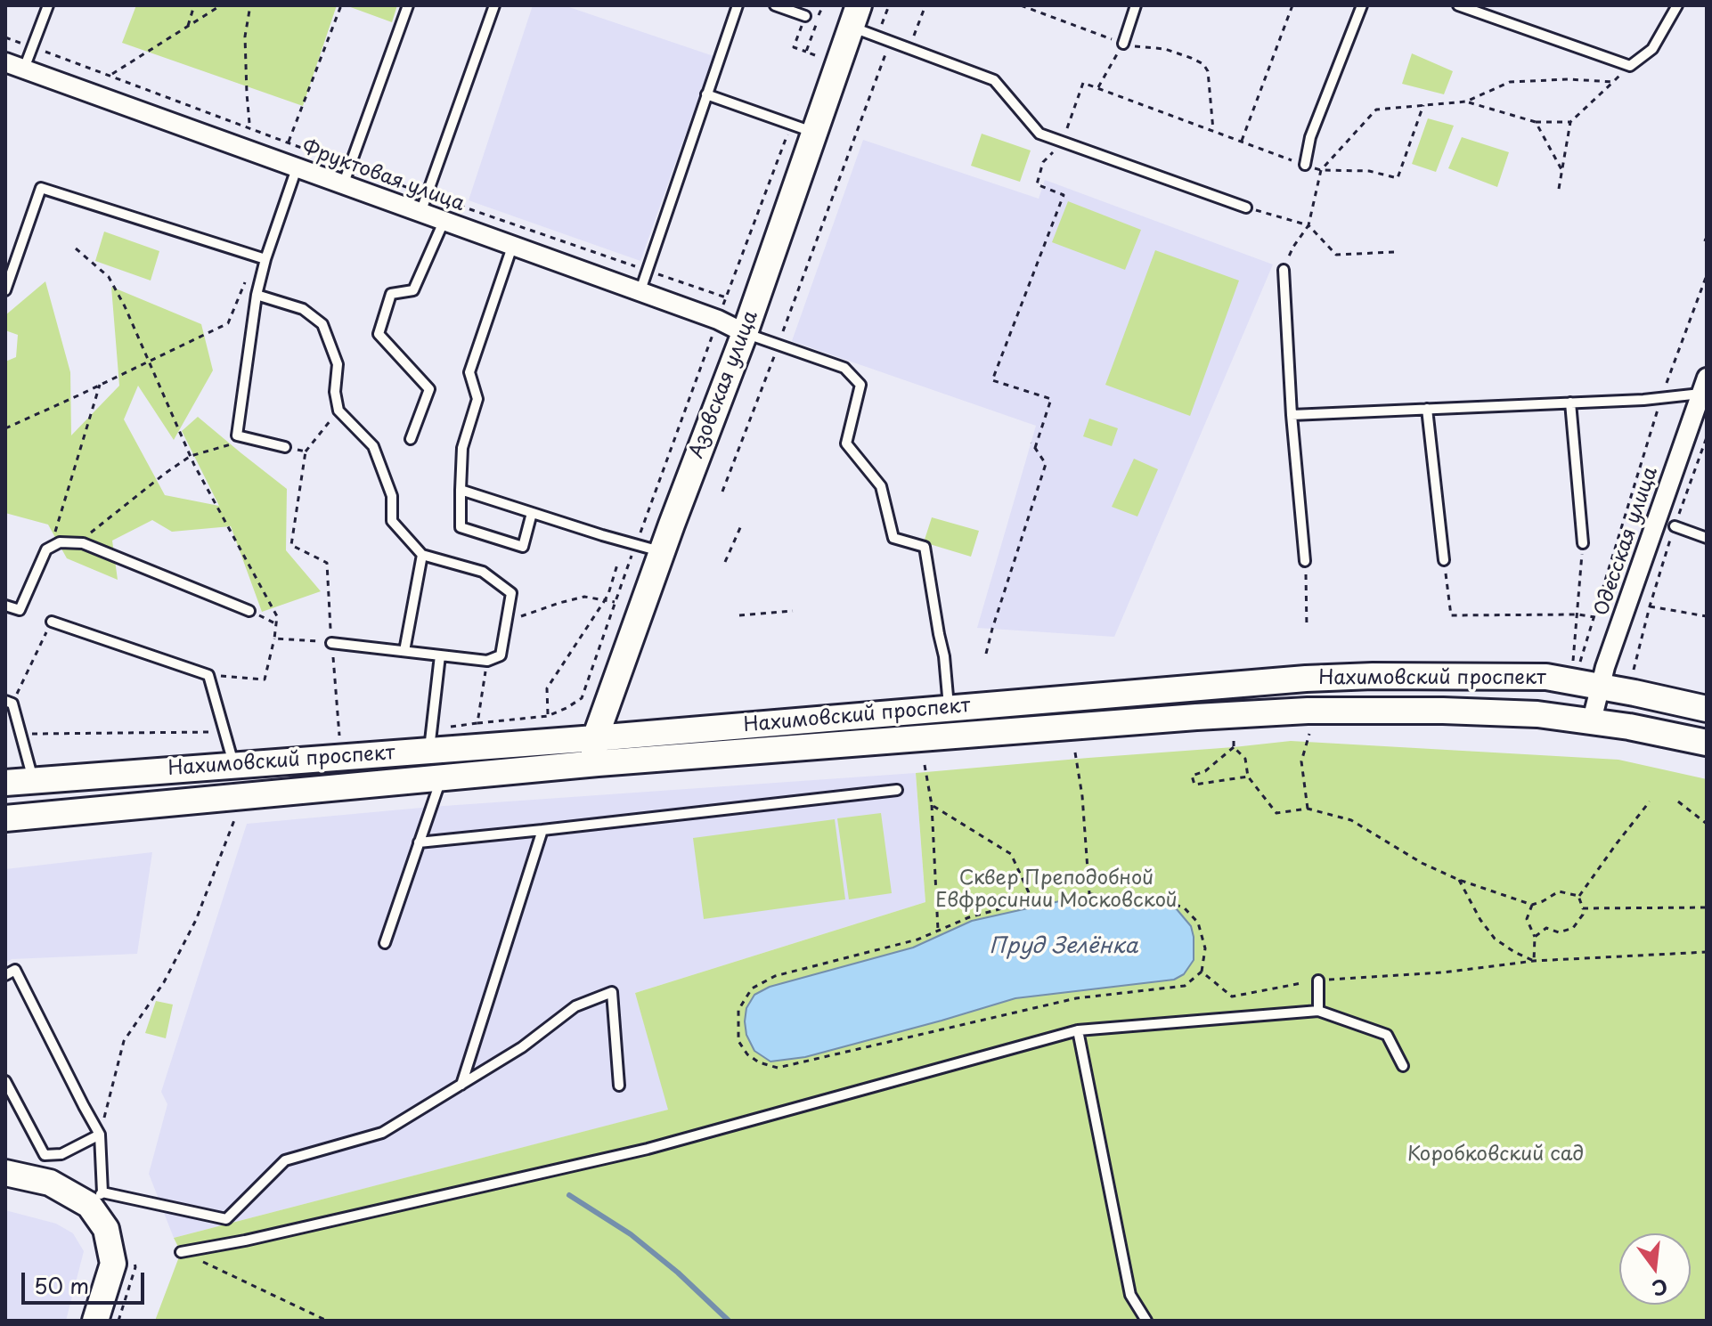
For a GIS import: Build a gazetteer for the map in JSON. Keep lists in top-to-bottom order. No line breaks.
{"streets":{"main road":["Азовская улица","Нахимовский проспект"],"street":["Фруктовая улица","Одесская улица"]},"crossings":[["Фруктовая улица","Азовская улица"],["Азовская улица","Нахимовский проспект"],["Одесская улица","Нахимовский проспект"]],"water":["Пруд Зелёнка"],"parks":["Сквер Преподобной Евфросинии Московской","Коробковский сад"],"scale_bar":"50 m","north":"bottom"}
